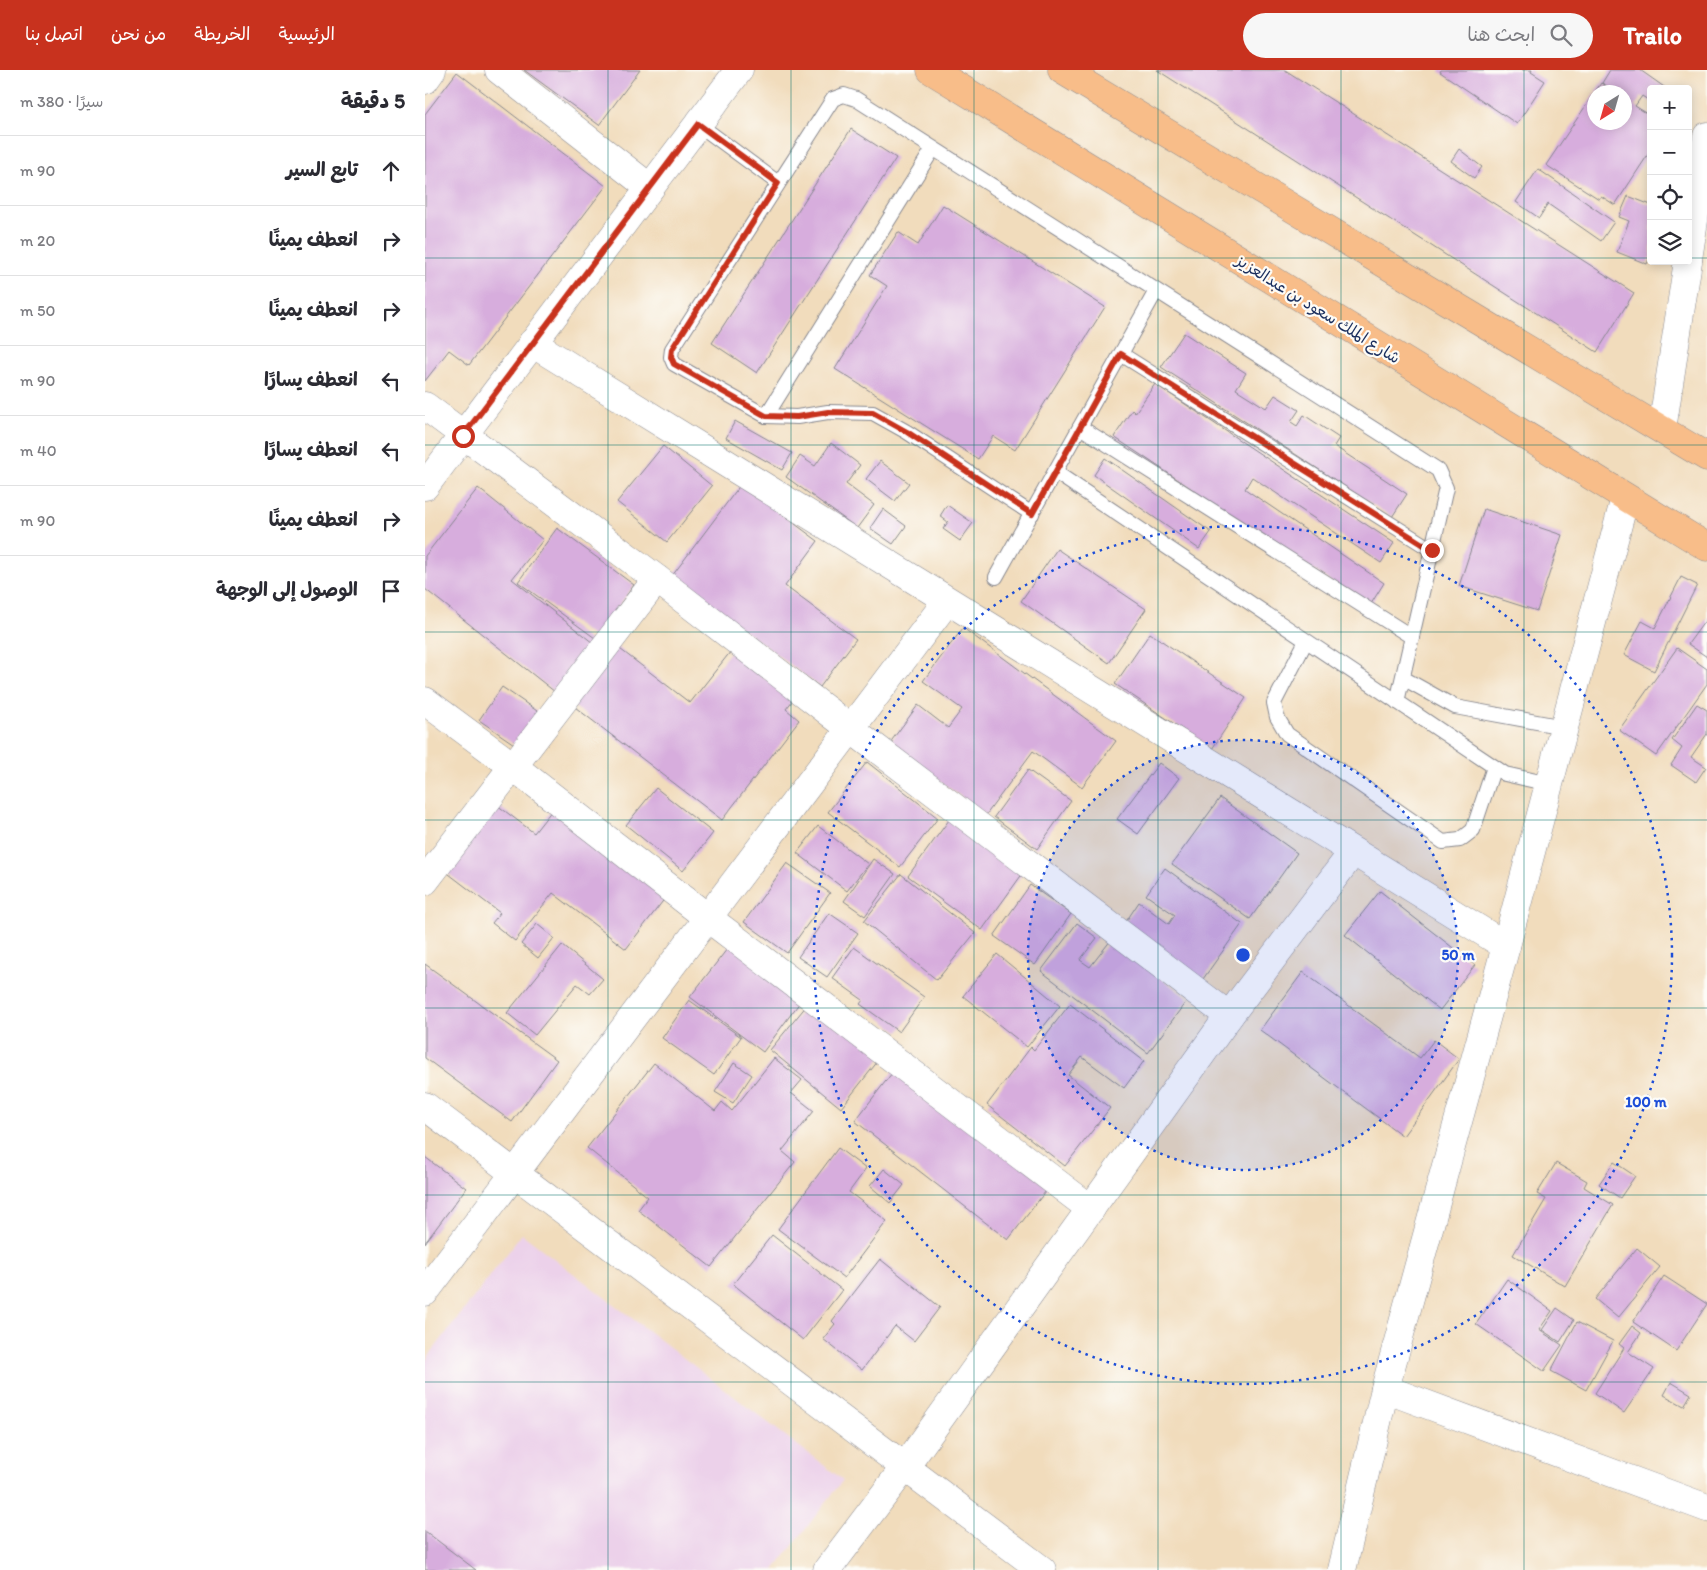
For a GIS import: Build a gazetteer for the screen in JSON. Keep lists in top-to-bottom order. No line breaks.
{"streets":{"main road":["شارع الملك سعود بن عبدالعزيز"]},"north":"bottom left","page":{"header":"Trailo","search":"ابحث هنا","nav":["الرئيسية","الخريطة","من نحن","اتصل بنا"],"heading":["5 دقيقة","سيرًا · 380 m"],"map_buttons":["+","−"],"list":[["تابع السير","90 m"],["انعطف يمينًا","20 m"],["انعطف يمينًا","50 m"],["انعطف يسارًا","90 m"],["انعطف يسارًا","40 m"],["انعطف يمينًا","90 m"],"الوصول إلى الوجهة"]},"rings":["50 m","100 m"]}
